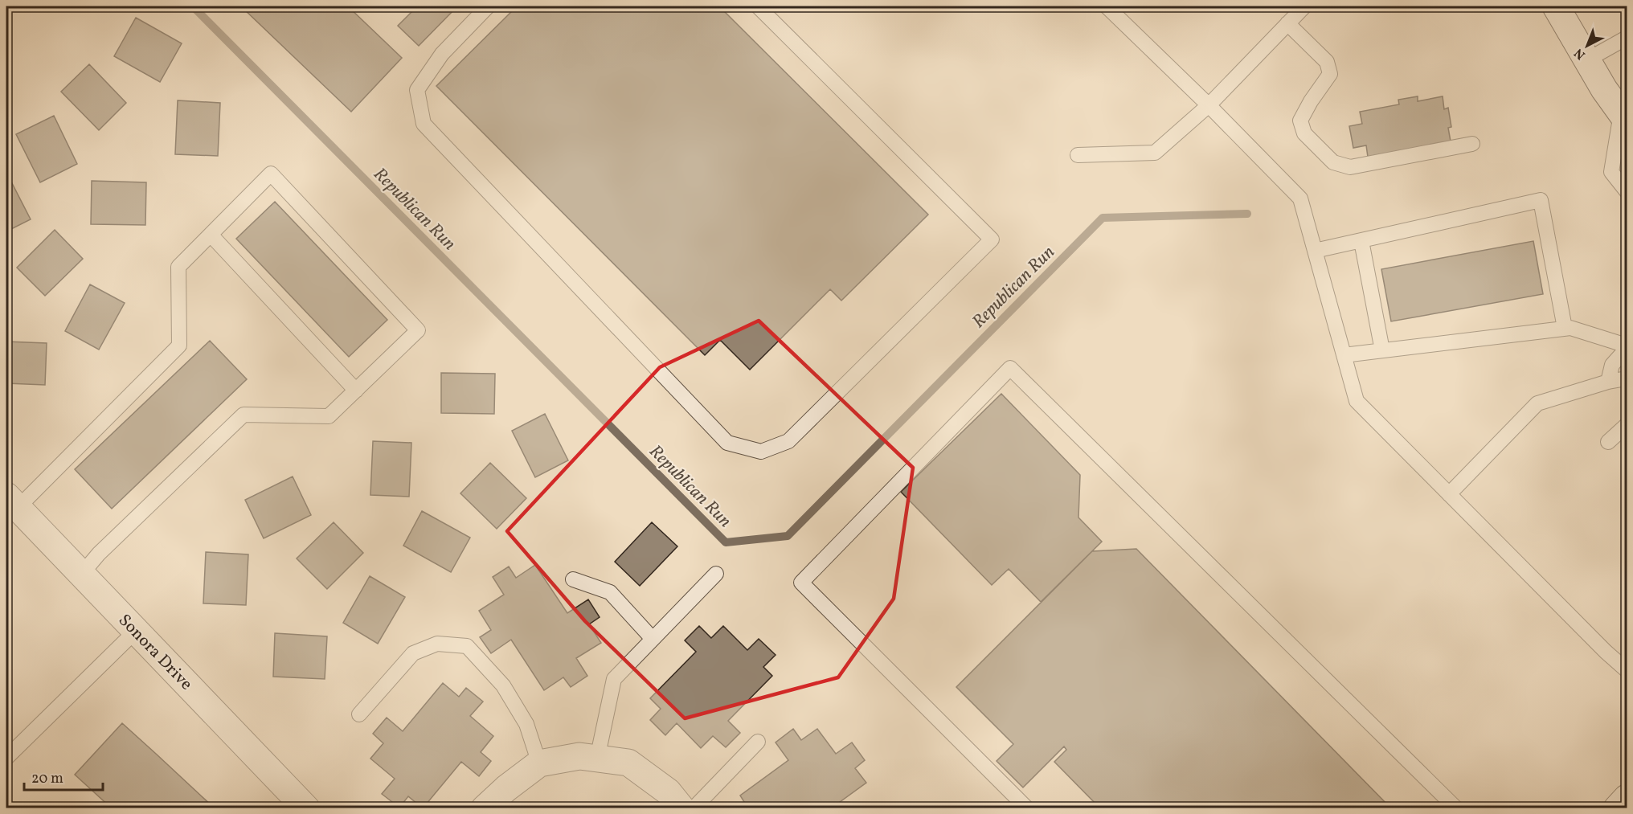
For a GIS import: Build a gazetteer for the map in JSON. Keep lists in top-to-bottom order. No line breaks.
{"streets":{"street":["Sonora Drive"]},"water":["Republican Run"],"scale_bar":"20 m","north":"bottom left"}
